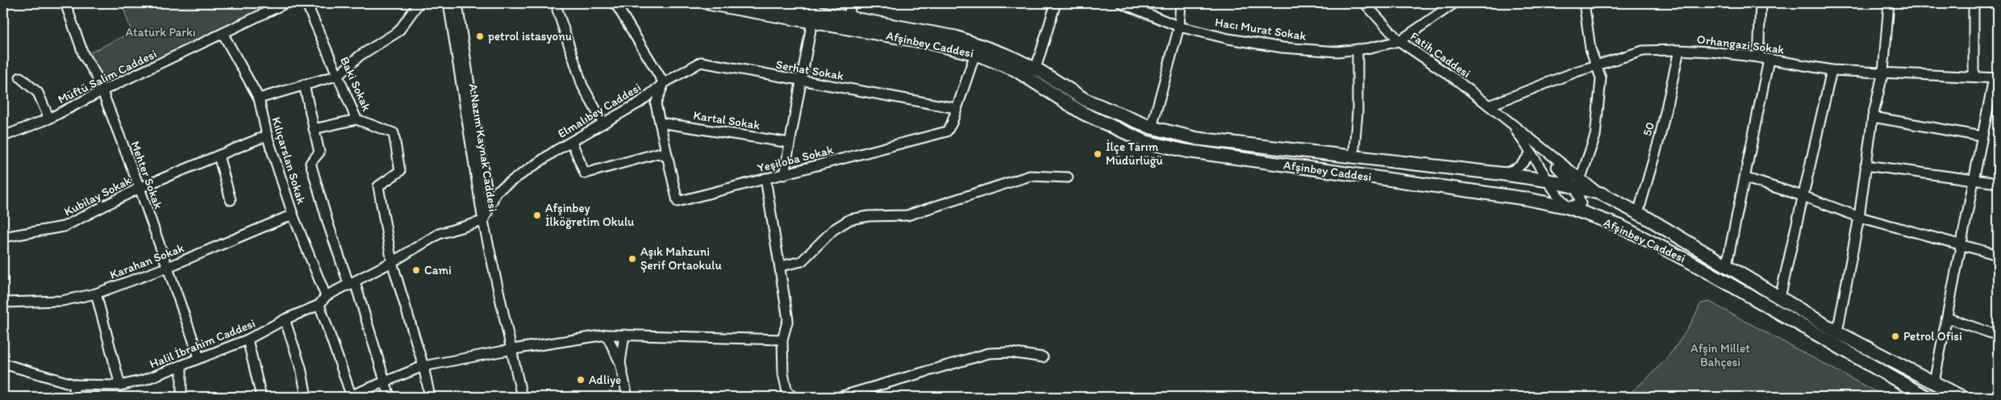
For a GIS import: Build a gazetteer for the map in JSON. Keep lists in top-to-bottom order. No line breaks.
{"streets":{"main road":["Afşinbey Caddesi"],"street":["Hacı Murat Sokak","Orhangazi Sokak","Fatih Caddesi","Serhat Sokak","Müftü Salim Caddesi","Baki Sokak","Elmalıbey Caddesi","Kartal Sokak","50","A.Nazım Kaynak Caddesi","Yeşiloba Sokak","Kılıçarslan Sokak","Mehter Sokak","Kubilay Sokak","Karahan Sokak","Halil İbrahim Caddesi"]},"crossings":[["Hacı Murat Sokak","Fatih Caddesi"],["Afşinbey Caddesi","Fatih Caddesi"],["Afşinbey Caddesi","50"],["Afşinbey Caddesi","Yeşiloba Sokak"],["Orhangazi Sokak","Fatih Caddesi"],["Orhangazi Sokak","50"],["Serhat Sokak","Elmalıbey Caddesi"],["Serhat Sokak","Yeşiloba Sokak"],["Müftü Salim Caddesi","Kılıçarslan Sokak"],["Müftü Salim Caddesi","Mehter Sokak"],["Elmalıbey Caddesi","A.Nazım Kaynak Caddesi"],["Kartal Sokak","Yeşiloba Sokak"],["Kılıçarslan Sokak","Kubilay Sokak"],["Kılıçarslan Sokak","Karahan Sokak"],["Mehter Sokak","Kubilay Sokak"],["Mehter Sokak","Karahan Sokak"],["Mehter Sokak","Halil İbrahim Caddesi"]],"parks":["Atatürk Parkı","Afşin Millet Bahçesi"],"places":["petrol istasyonu","İlçe Tarım Müdürlüğü","Afşinbey İlköğretim Okulu","Aşık Mahzuni Şerif Ortaokulu","Cami","Petrol Ofisi","Adliye"]}
